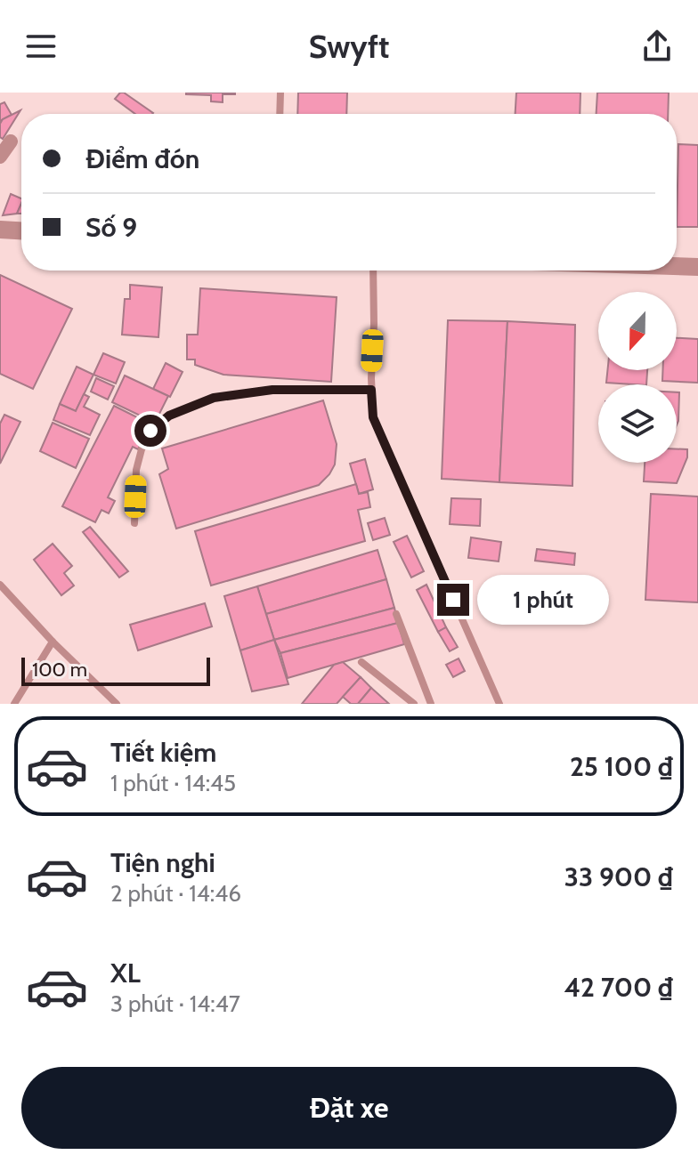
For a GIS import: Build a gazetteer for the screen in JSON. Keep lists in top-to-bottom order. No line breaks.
{"scale_bar":"100 m","north":"bottom","page":{"header":"Swyft","banner":["Điểm đón","Số 9"],"bubble":"1 phút","scale":"100 m","list":[{"name":"Tiết kiệm","note":"1 phút · 14:45","value":"25 100 ₫"},{"name":"Tiện nghi","note":"2 phút · 14:46","value":"33 900 ₫"},{"name":"XL","note":"3 phút · 14:47","value":"42 700 ₫"}],"buttons":"Đặt xe"}}
